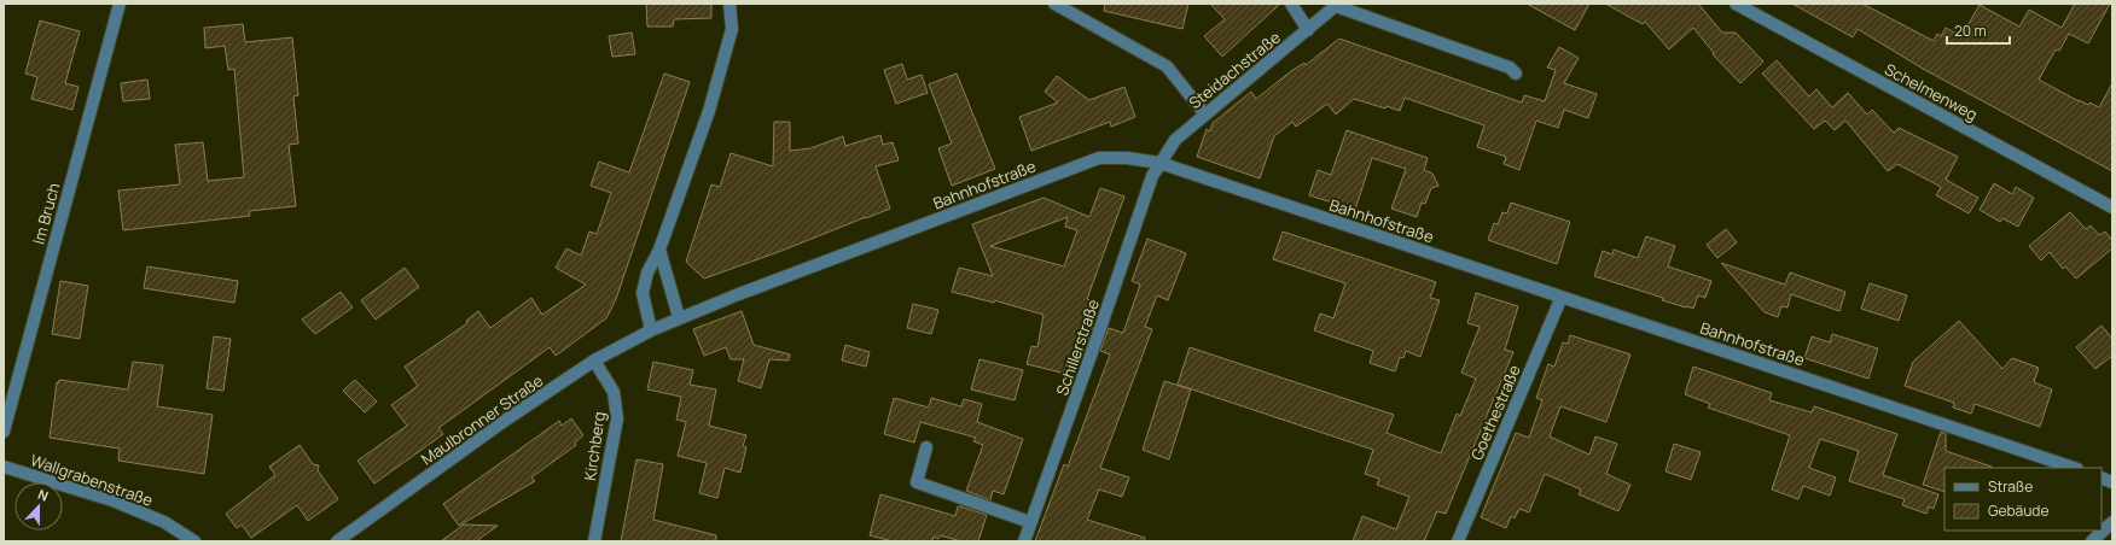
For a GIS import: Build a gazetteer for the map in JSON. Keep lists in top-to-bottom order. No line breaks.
{"streets":{"street":["Steidachstraße","Schelmenweg","Bahnhofstraße","Im Bruch","Schillerstraße","Goethestraße","Maulbronner Straße","Kirchberg","Wallgrabenstraße"]},"crossings":[["Steidachstraße","Bahnhofstraße"],["Steidachstraße","Schillerstraße"],["Bahnhofstraße","Schillerstraße"],["Bahnhofstraße","Goethestraße"],["Bahnhofstraße","Maulbronner Straße"],["Maulbronner Straße","Kirchberg"]],"legend":["Straße","Gebäude"],"scale_bar":"20 m","north":"top"}
